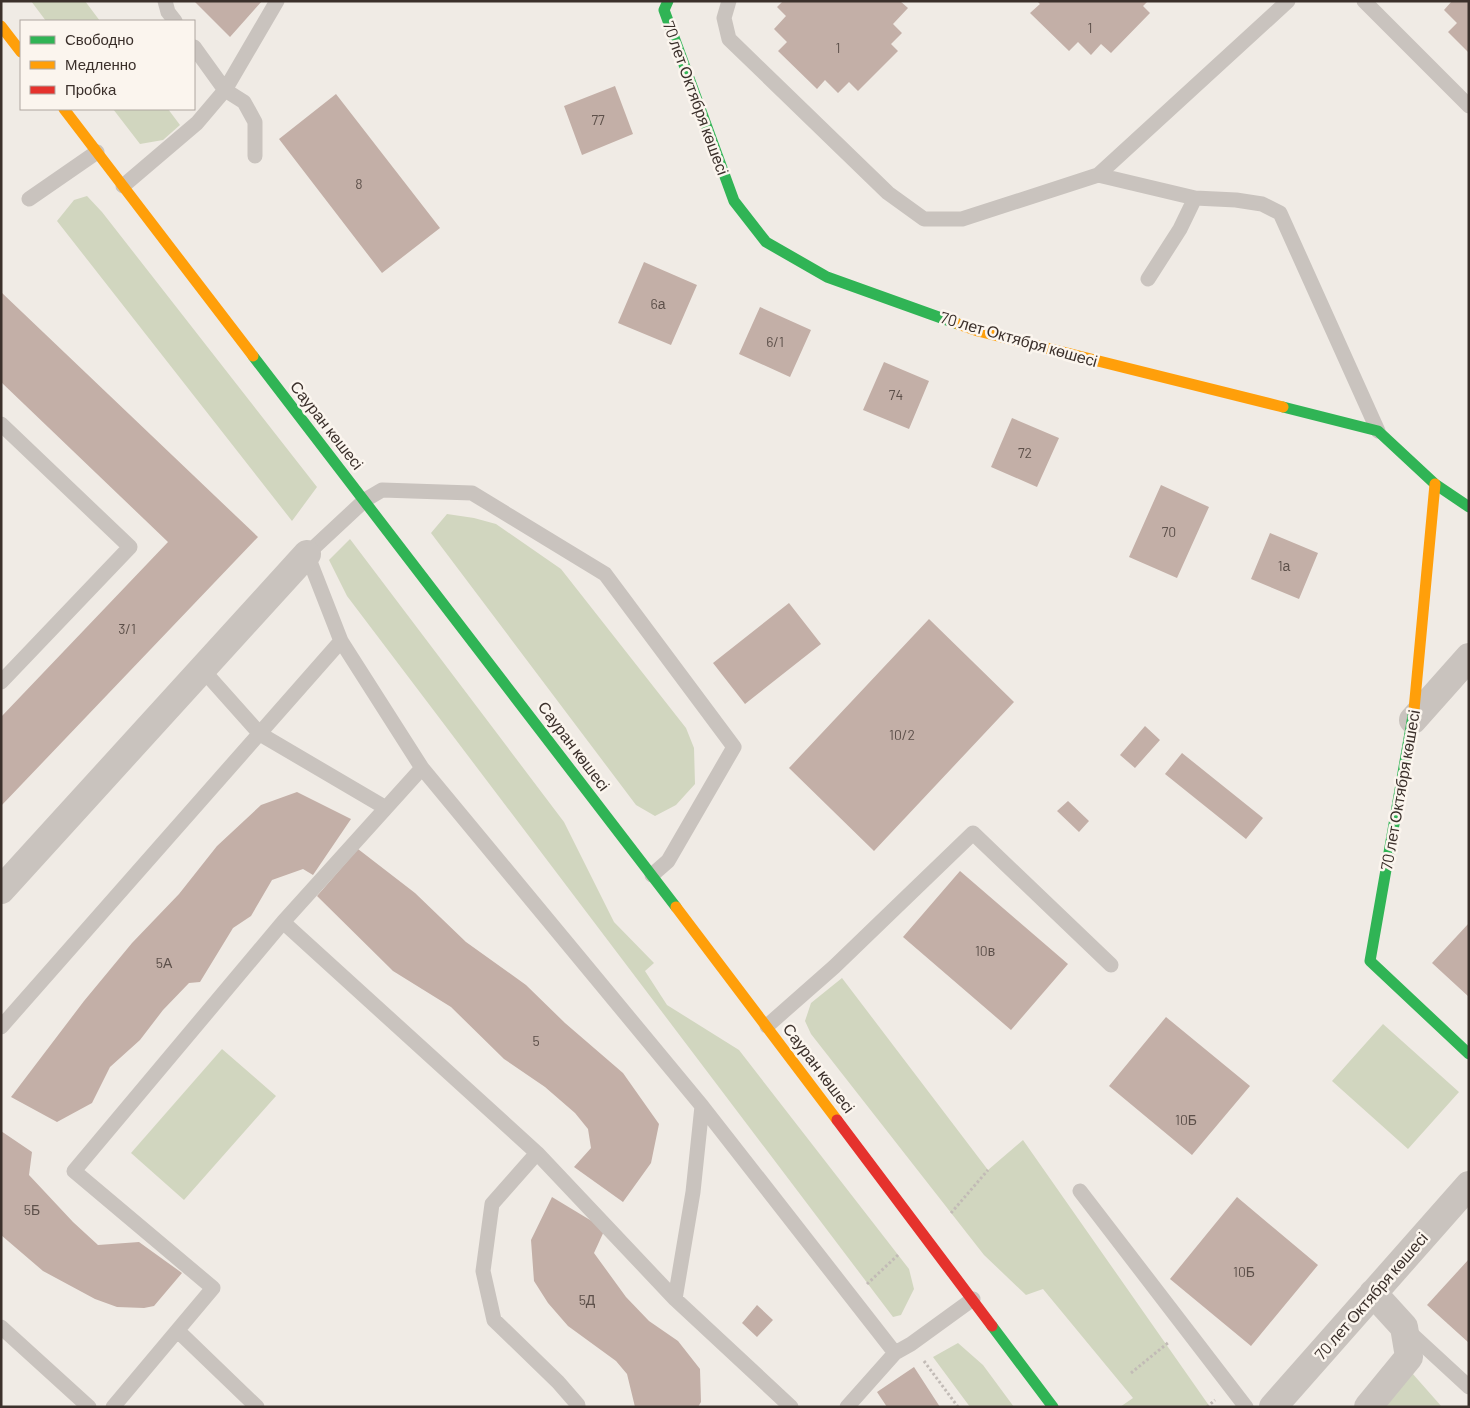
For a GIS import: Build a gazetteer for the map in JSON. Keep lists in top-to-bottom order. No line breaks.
{"streets":{"street":["70 лет Октября көшесі","Сауран көшесі"]},"house_numbers":["1","1","77","8","6а","6/1","74","72","70","1а","3/1","10/2","10в","5А","5","10Б","5Б","10Б","5Д"],"legend":["Свободно","Медленно","Пробка"]}
